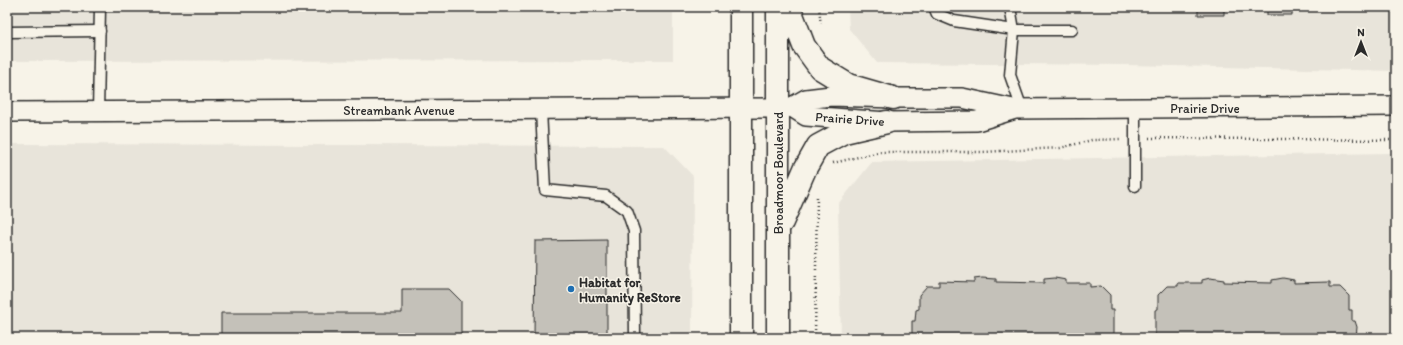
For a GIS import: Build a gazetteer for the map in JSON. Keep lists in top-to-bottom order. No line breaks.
{"streets":{"main road":["Broadmoor Boulevard"],"street":["Prairie Drive","Streambank Avenue"]},"crossings":[["Prairie Drive","Streambank Avenue"],["Prairie Drive","Broadmoor Boulevard"],["Streambank Avenue","Broadmoor Boulevard"]],"places":["Habitat for Humanity ReStore"],"north":"top"}
